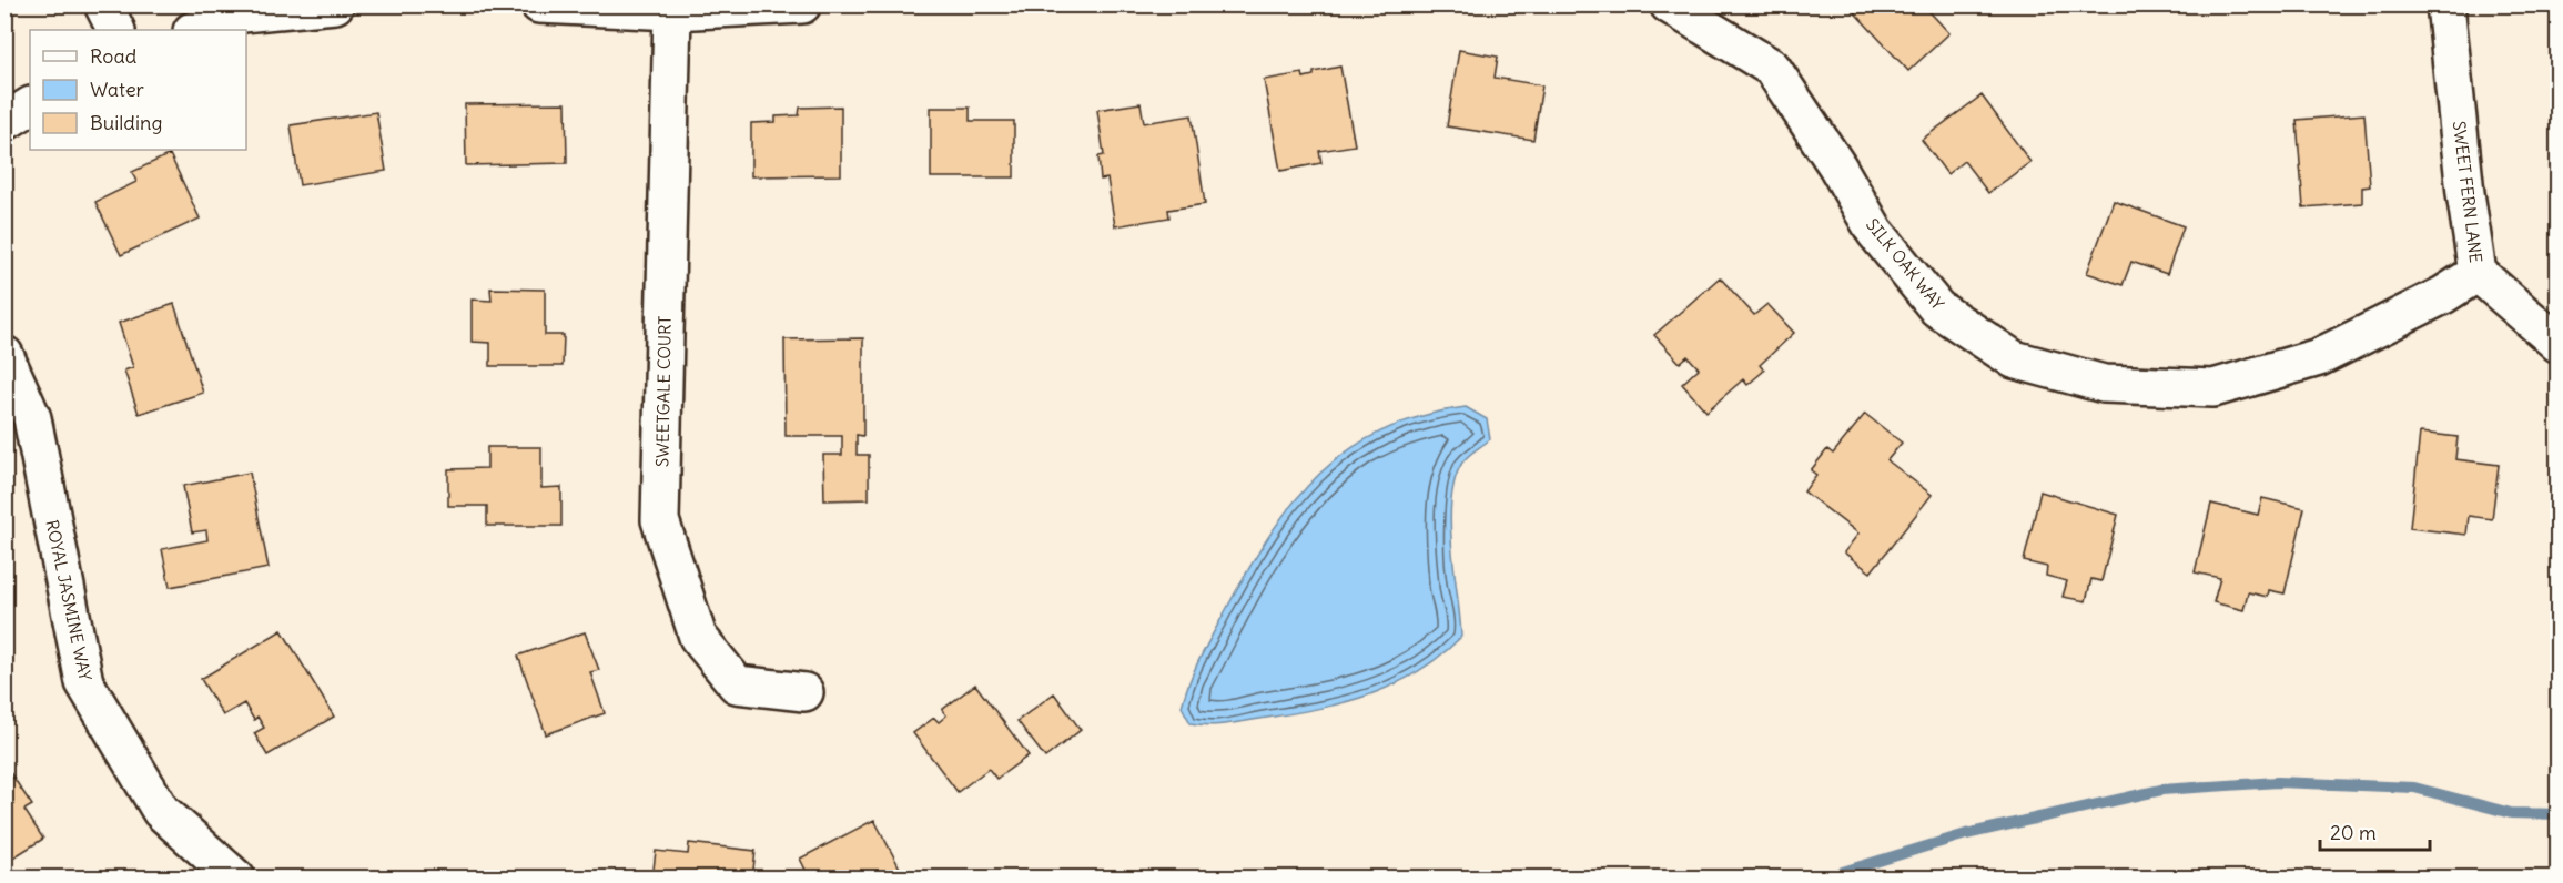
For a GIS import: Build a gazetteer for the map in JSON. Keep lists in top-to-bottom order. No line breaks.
{"streets":{"street":["SWEET FERN LANE","SILK OAK WAY","SWEETGALE COURT","ROYAL JASMINE WAY"]},"crossings":[["SWEET FERN LANE","SILK OAK WAY"]],"legend":["Road","Water","Building"],"scale_bar":"20 m"}
